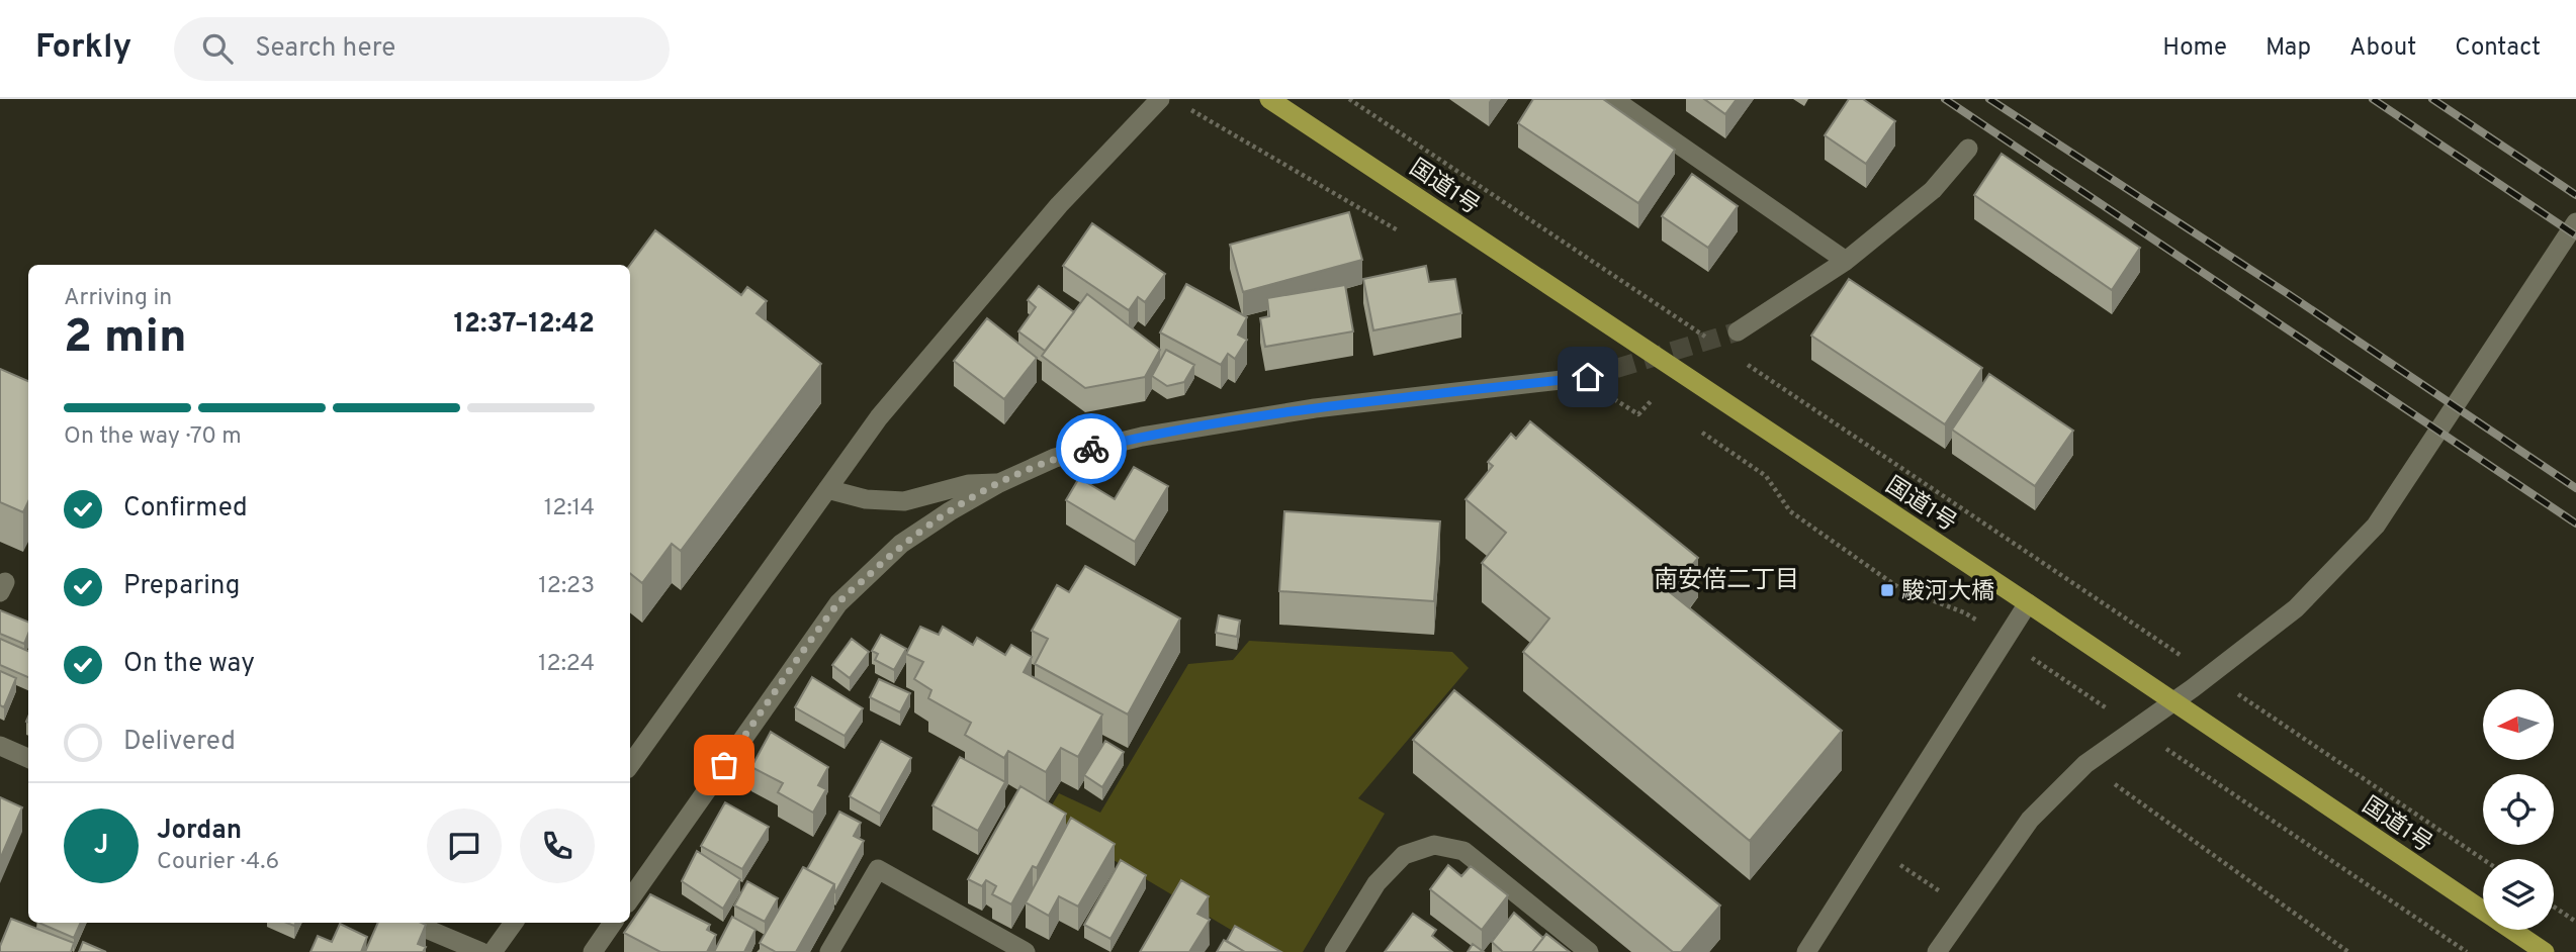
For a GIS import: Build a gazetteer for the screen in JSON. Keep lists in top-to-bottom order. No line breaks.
{"streets":{"highway":["国道1号"]},"districts":["南安倍二丁目"],"places":{"transit":["駿河大橋"]},"north":"left","page":{"header":"Forkly","search":"Search here","nav":["Home","Map","About","Contact"],"heading":["2 min","Arriving in","12:37–12:42"],"panel":["Jordan","Courier · 4.6"],"bar":"On the way · 70 m","list":[["Confirmed","12:14"],["Preparing","12:23"],["On the way","12:24"],"Delivered"],"round":"J"}}
